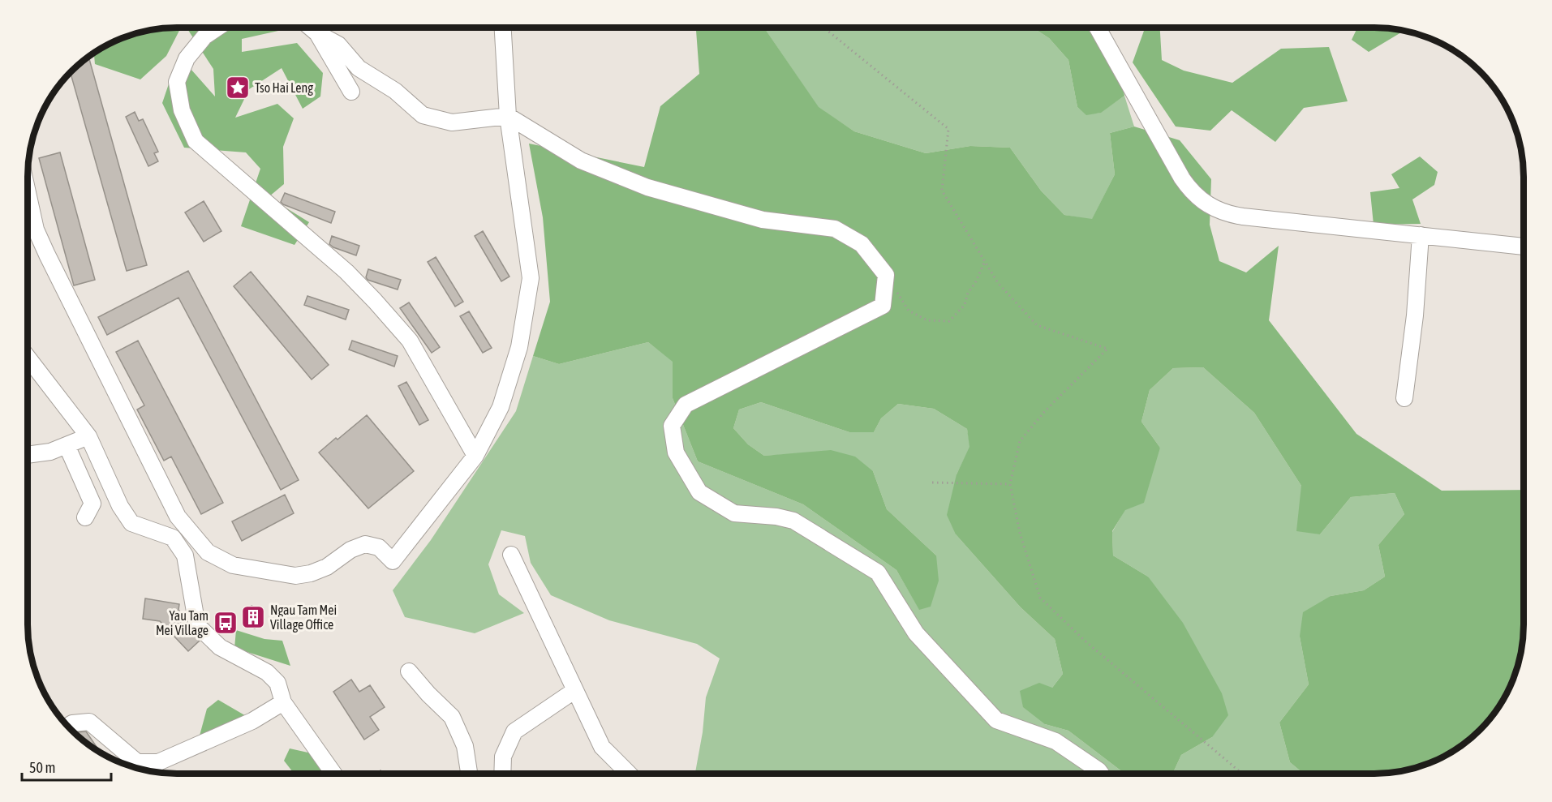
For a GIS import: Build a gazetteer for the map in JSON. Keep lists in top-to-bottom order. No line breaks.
{"places":{"place":["Tso Hai Leng"],"building":["Ngau Tam Mei Village Office"],"bus stop":["Yau Tam Mei Village"]},"scale_bar":"50 m"}
